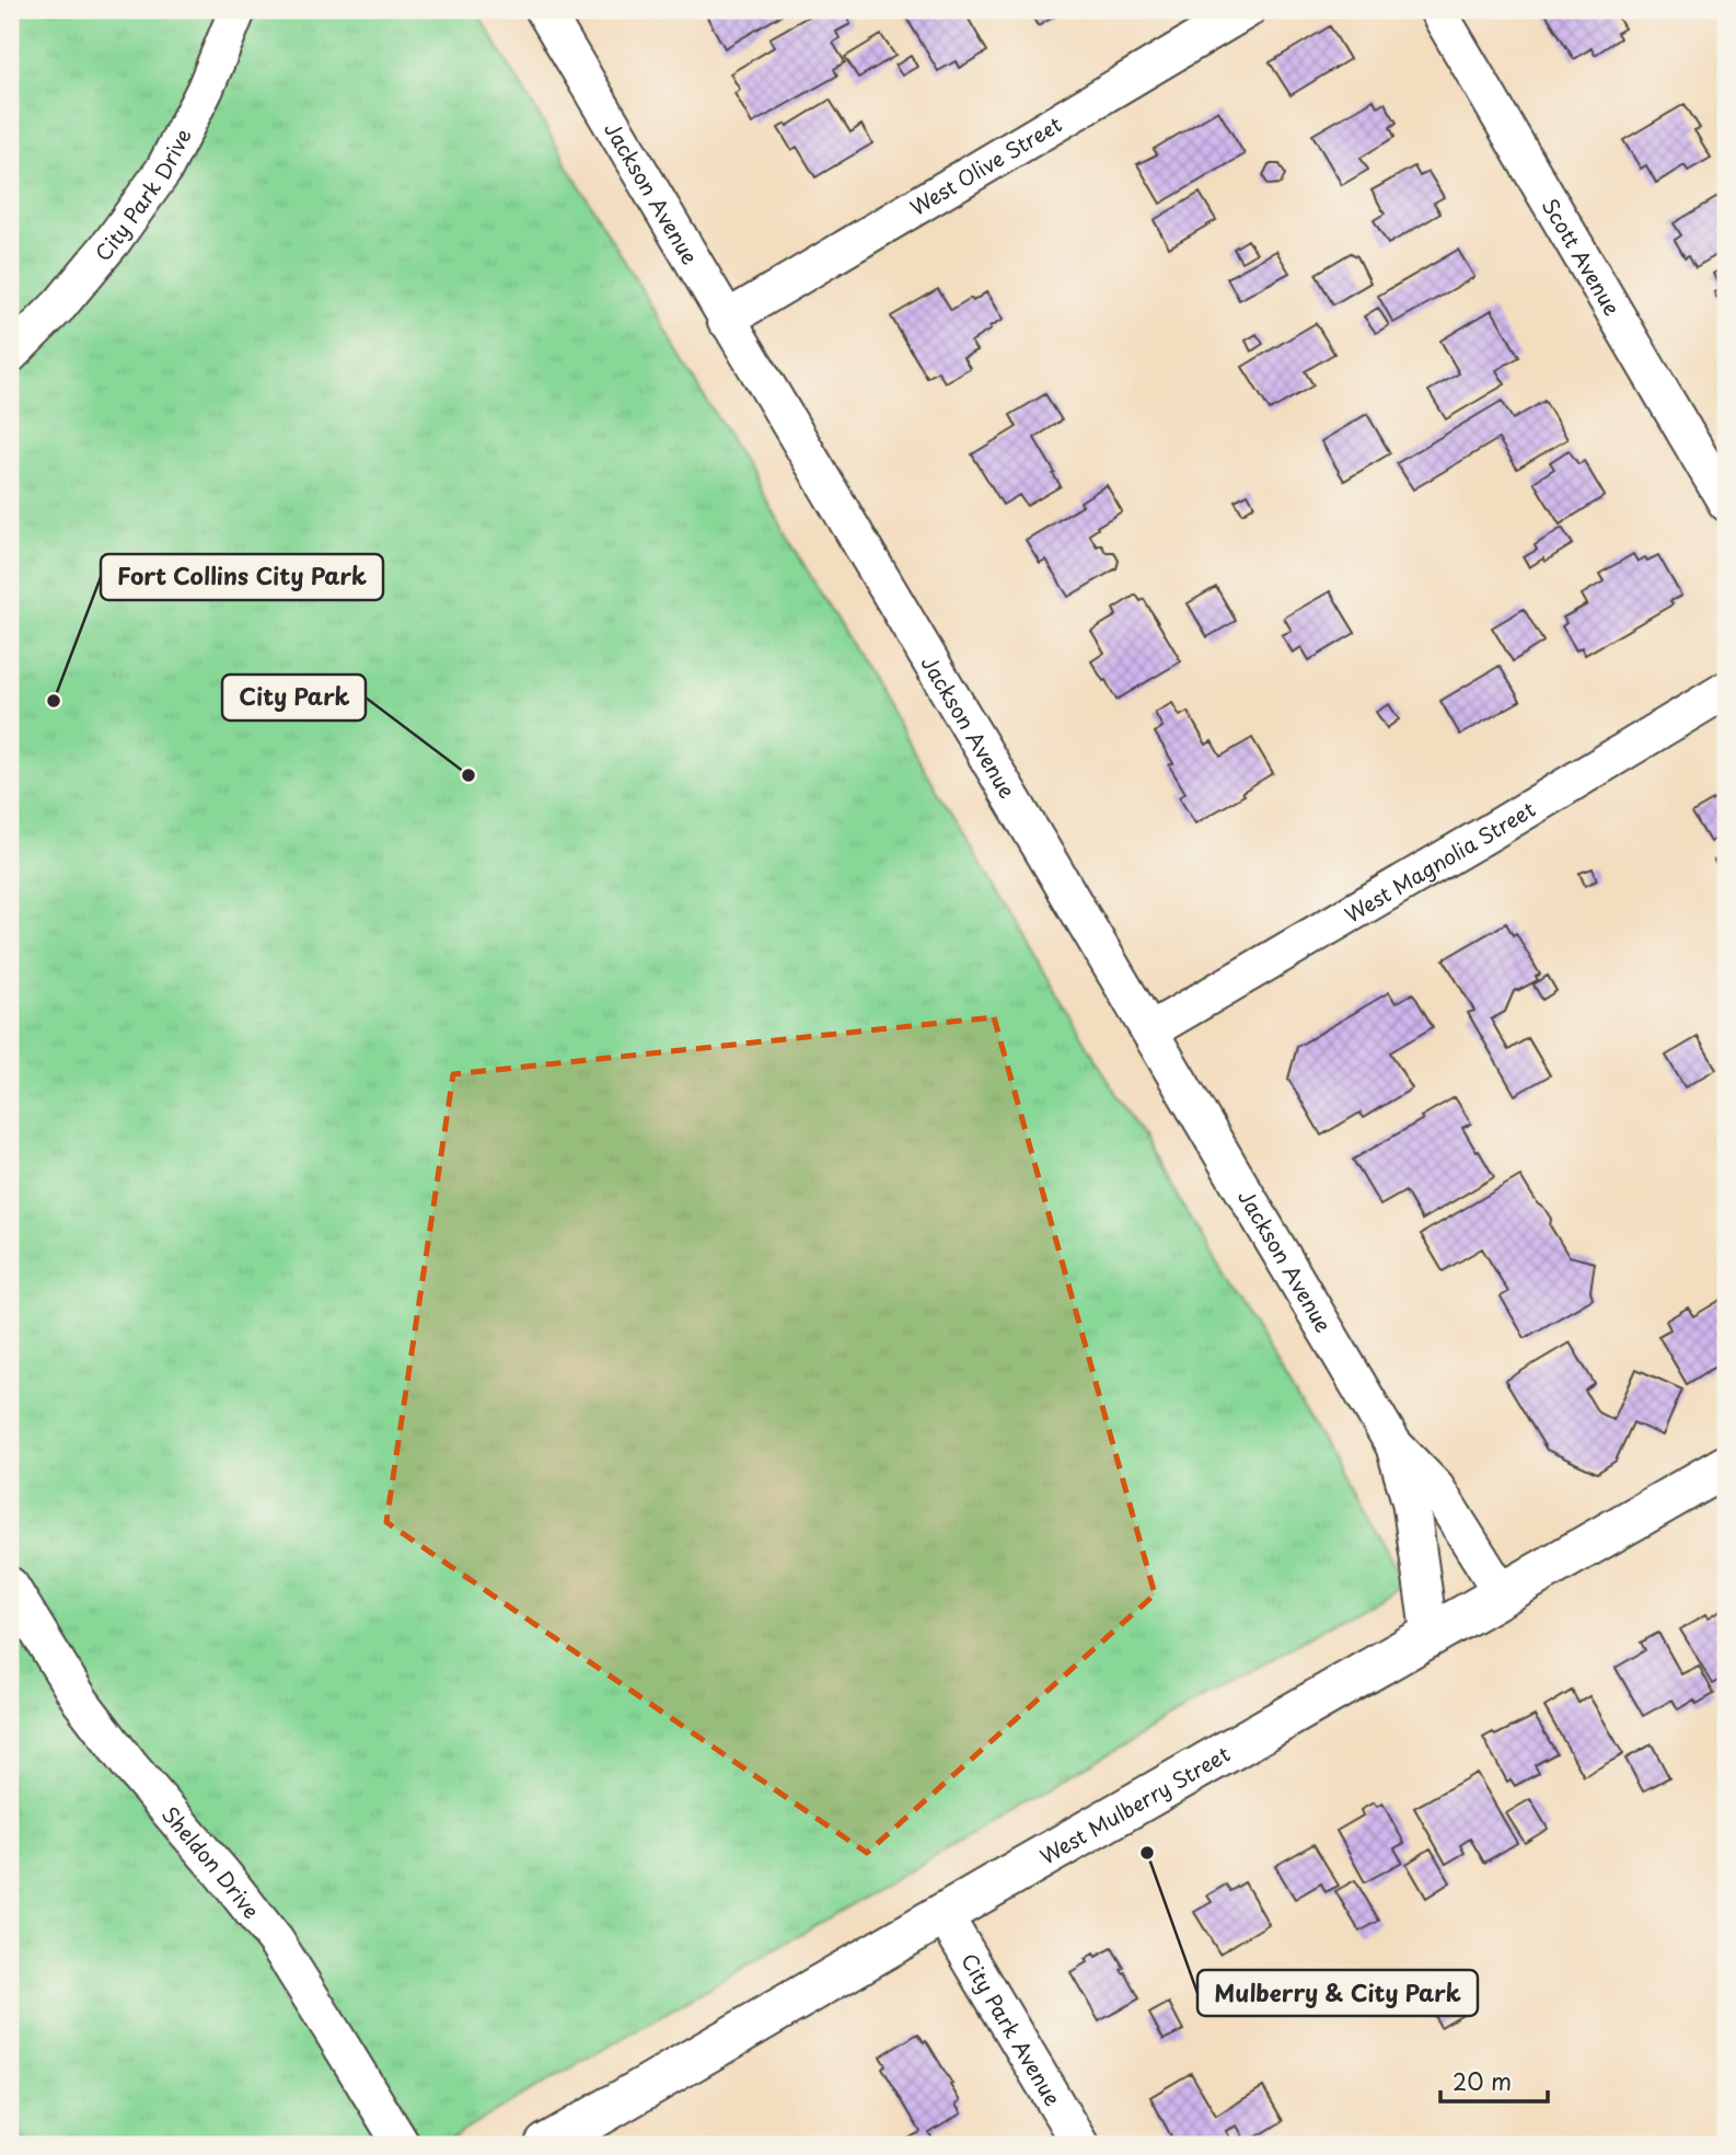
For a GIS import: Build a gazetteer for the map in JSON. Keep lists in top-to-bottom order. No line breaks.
{"streets":{"main road":["West Mulberry Street"],"street":["West Olive Street","City Park Drive","Jackson Avenue","Scott Avenue","West Magnolia Street","Sheldon Drive","City Park Avenue"]},"crossings":[["West Olive Street","Jackson Avenue"],["Jackson Avenue","West Magnolia Street"],["Jackson Avenue","West Mulberry Street"],["West Mulberry Street","City Park Avenue"]],"places":["Fort Collins City Park","City Park","Mulberry & City Park"],"scale_bar":"20 m"}
